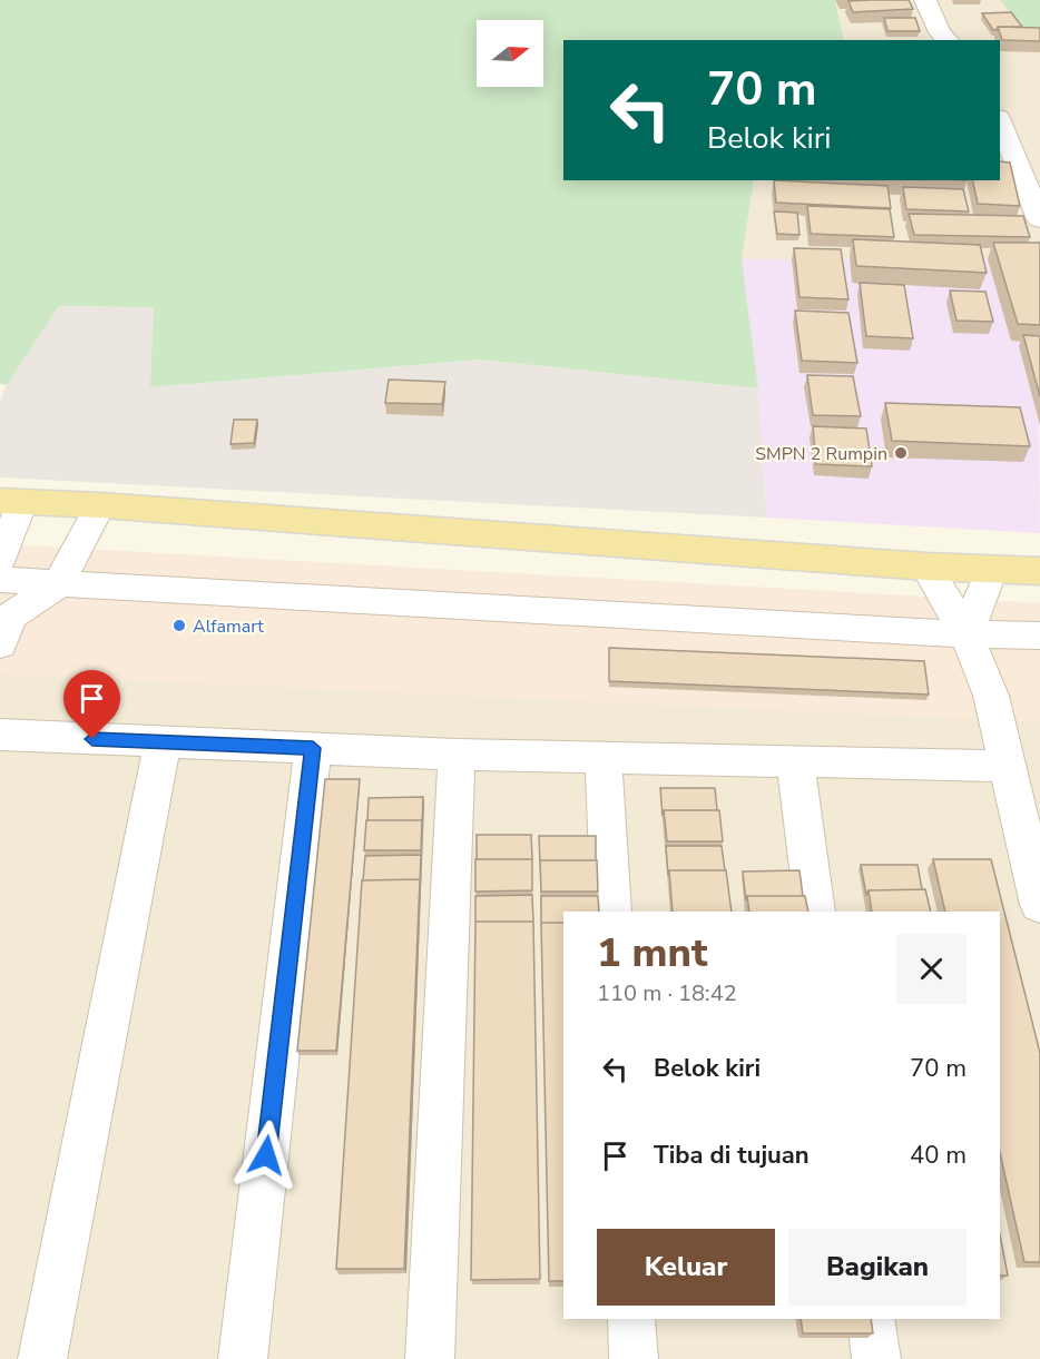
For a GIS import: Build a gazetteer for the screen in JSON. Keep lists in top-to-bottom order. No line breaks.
{"places":["SMPN 2 Rumpin","Alfamart"],"north":"right","page":{"turn":["70 m","Belok kiri"],"heading":["1 mnt","110 m · 18:42"],"list":[{"name":"Belok kiri","value":"70 m"},{"name":"Tiba di tujuan","value":"40 m"}],"buttons":["Keluar","Bagikan"]}}
